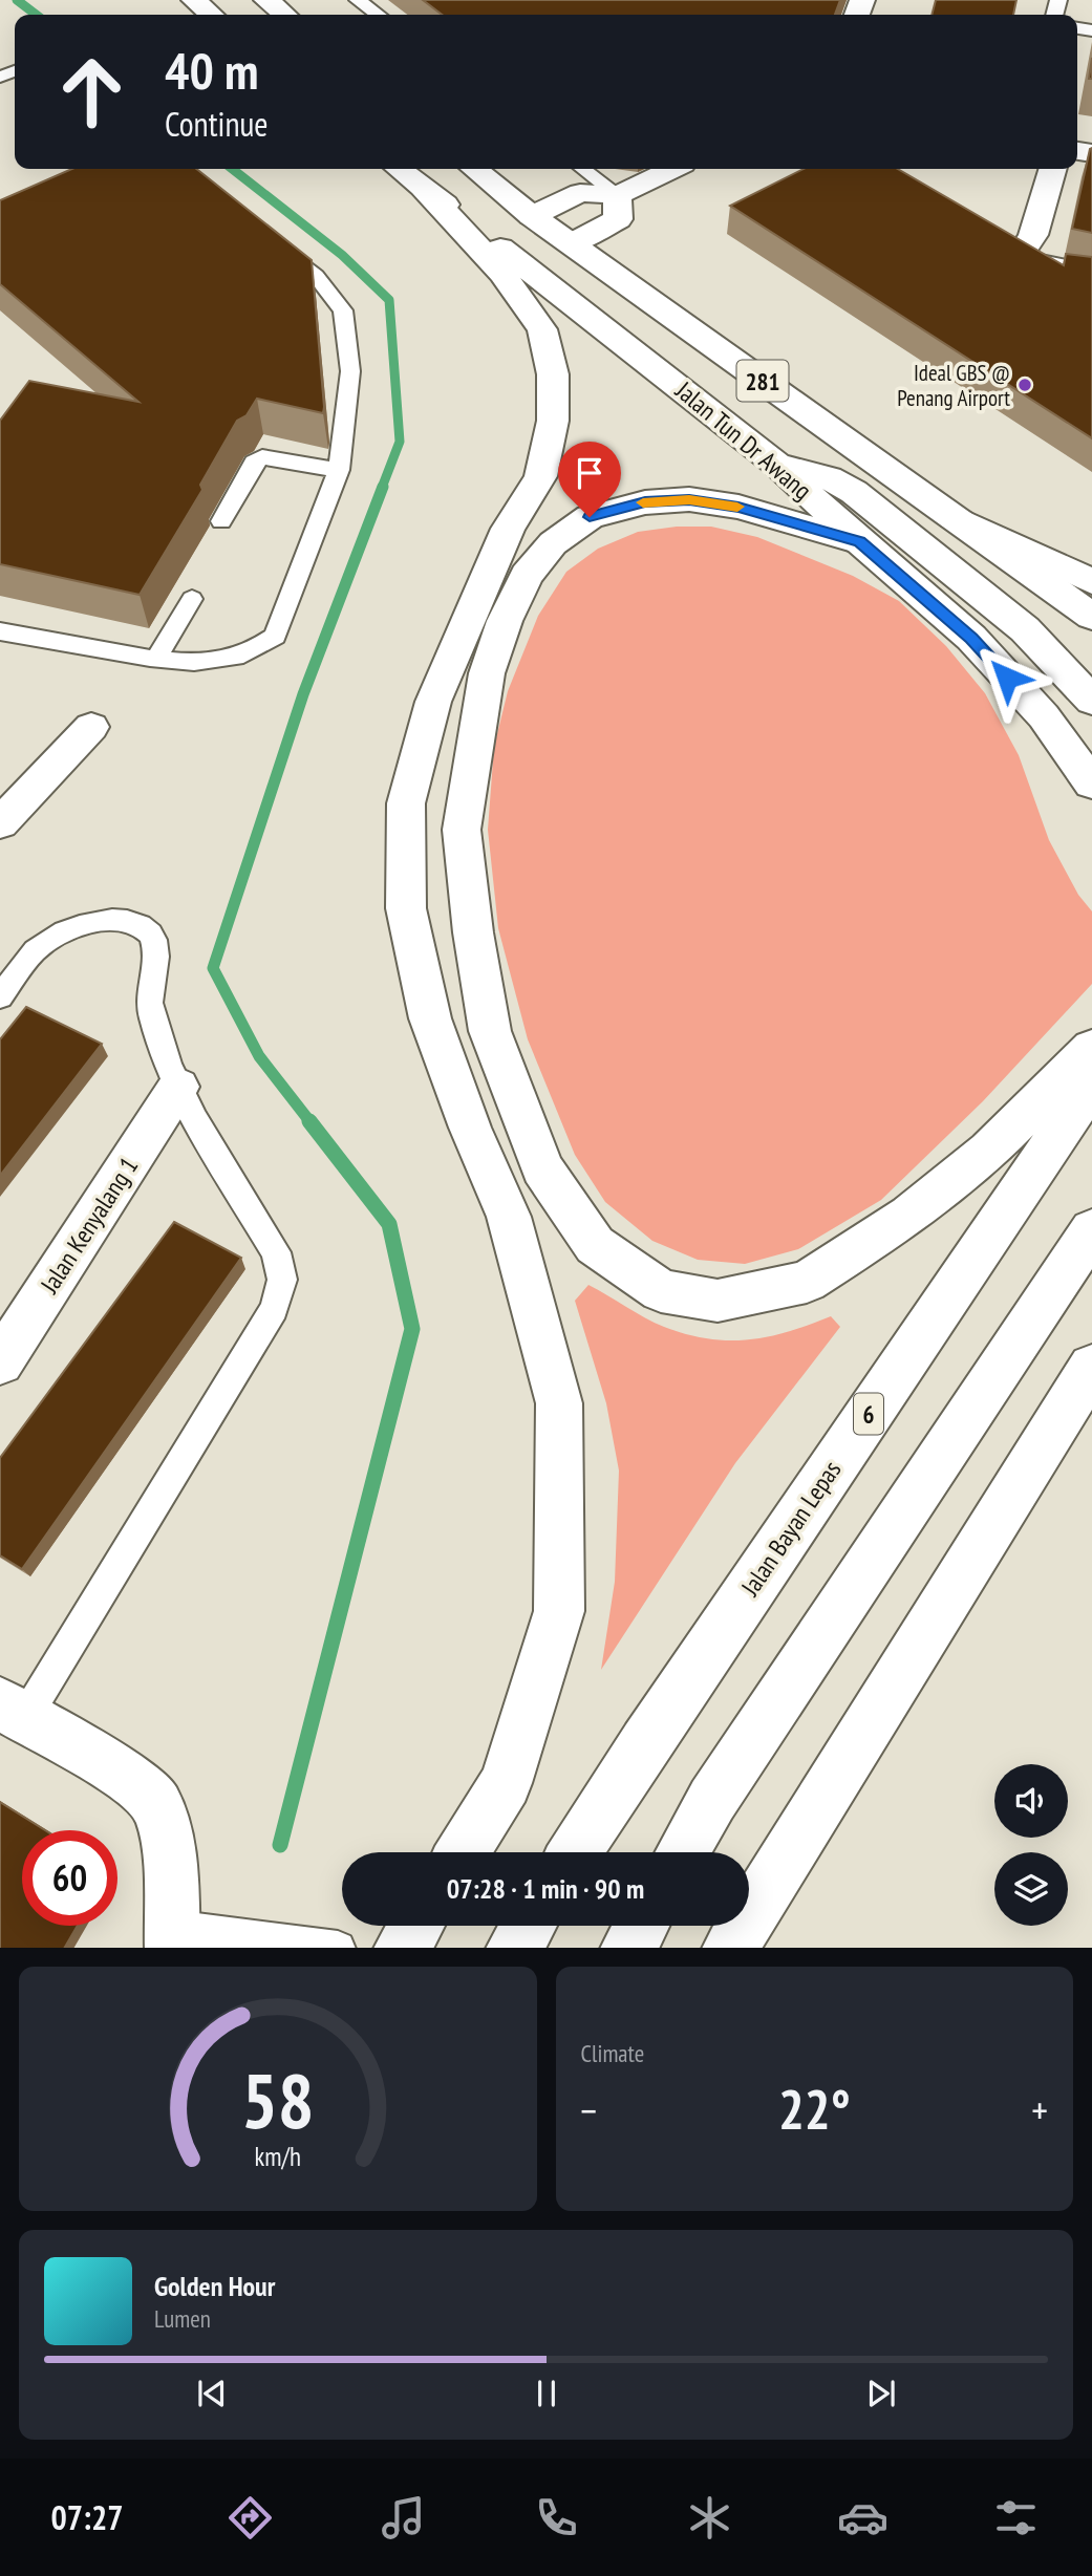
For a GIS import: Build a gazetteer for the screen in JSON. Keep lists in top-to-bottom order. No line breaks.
{"streets":{"main road":["281","Jalan Tun Dr Awang","Jalan Kenyalang 1","6","Jalan Bayan Lepas"]},"places":["Ideal GBS @ Penang Airport"],"page":{"turn":["40 m","Continue"],"limit":"60","trip":"07:28 · 1 min · 90 m","tile":"Climate","heat":["−","22°","+"],"song":["Golden Hour","Lumen"],"tabs":"07:27","gauge":["58","km/h"]}}
